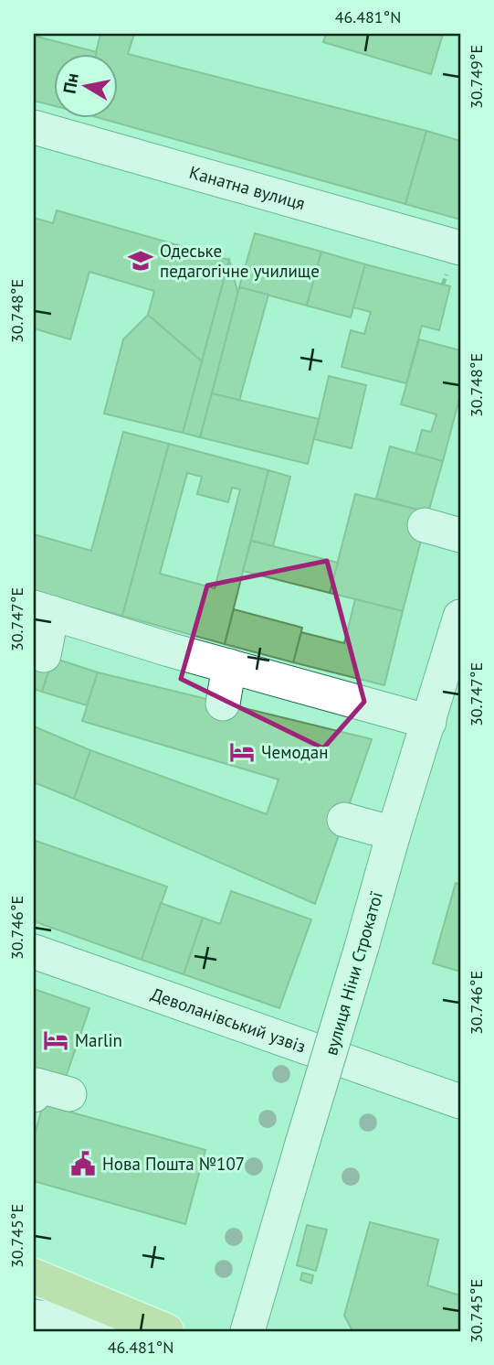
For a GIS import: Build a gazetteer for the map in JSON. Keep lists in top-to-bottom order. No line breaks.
{"streets":{"street":["Канатна вулиця","вулиця Ніни Строкатої","Деволанівський узвіз"]},"places":{"school or university":["Одеське педагогічне училище"],"hotel":["Чемодан","Marlin"],"public building":["Нова Пошта №107"]},"north":"left","coordinates":["46.481°N","30.749°E","30.748°E","30.747°E","30.746°E","30.745°E"]}
